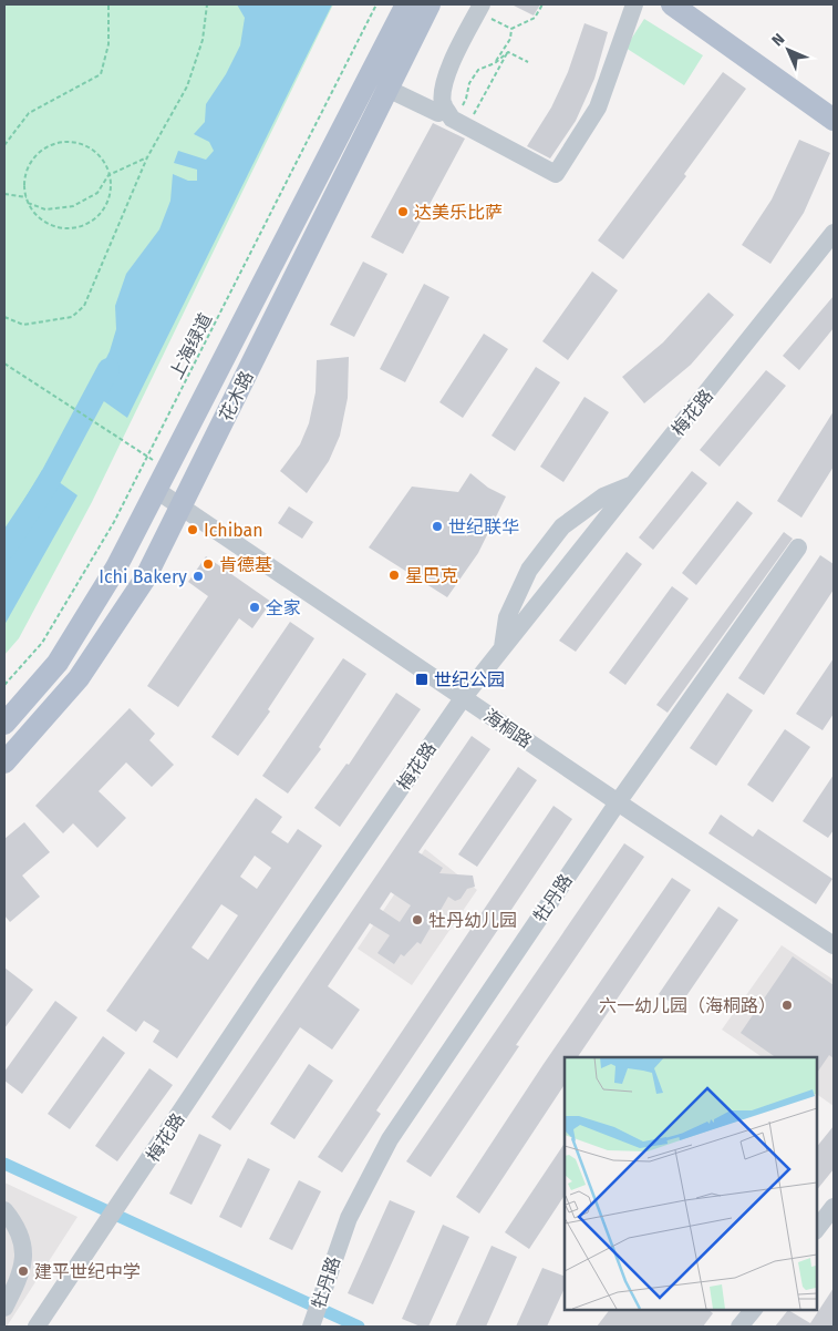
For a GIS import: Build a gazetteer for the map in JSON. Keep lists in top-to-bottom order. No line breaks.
{"streets":{"main road":["花木路"],"street":["梅花路","海桐路","牡丹路"],"path":["上海绿道"]},"crossings":[["花木路","海桐路"],["梅花路","海桐路"],["海桐路","牡丹路"]],"places":{"other":["达美乐比萨","世纪联华","Ichiban","肯德基","星巴克","Ichi Bakery","全家","牡丹幼儿园","六一幼儿园（海桐路）","建平世纪中学"],"transit":["世纪公园"]},"north":"top left"}
